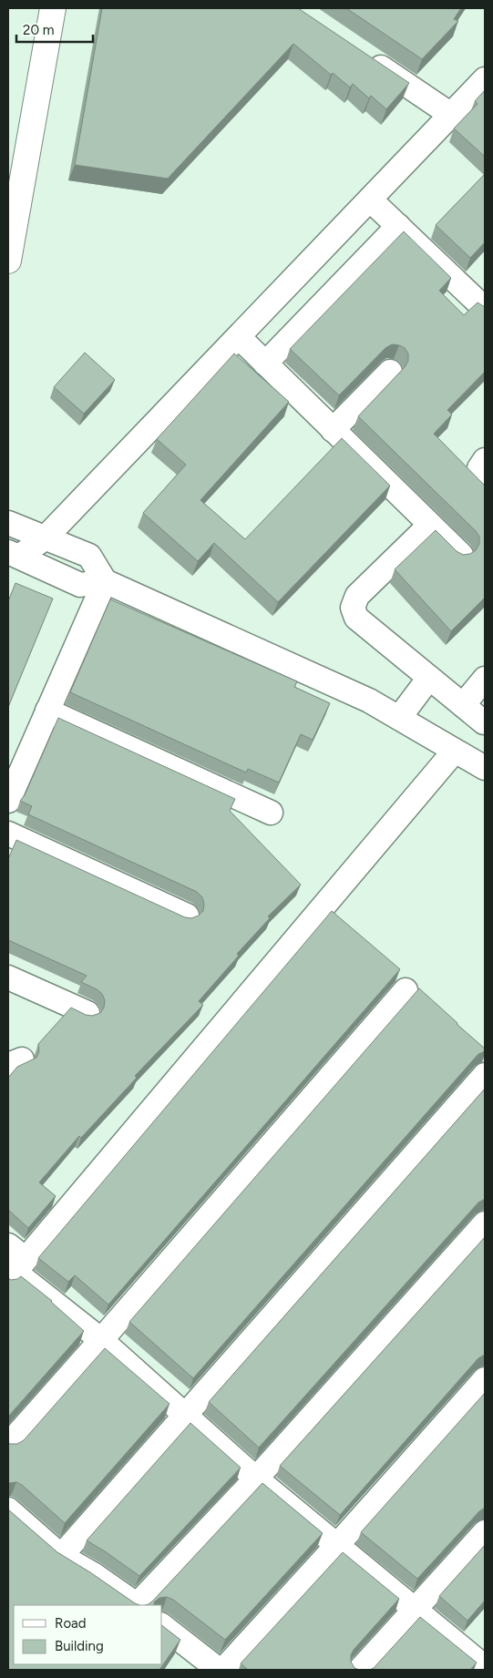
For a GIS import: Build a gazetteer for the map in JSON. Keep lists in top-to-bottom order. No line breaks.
{"legend":["Road","Building"],"scale_bar":"20 m"}
